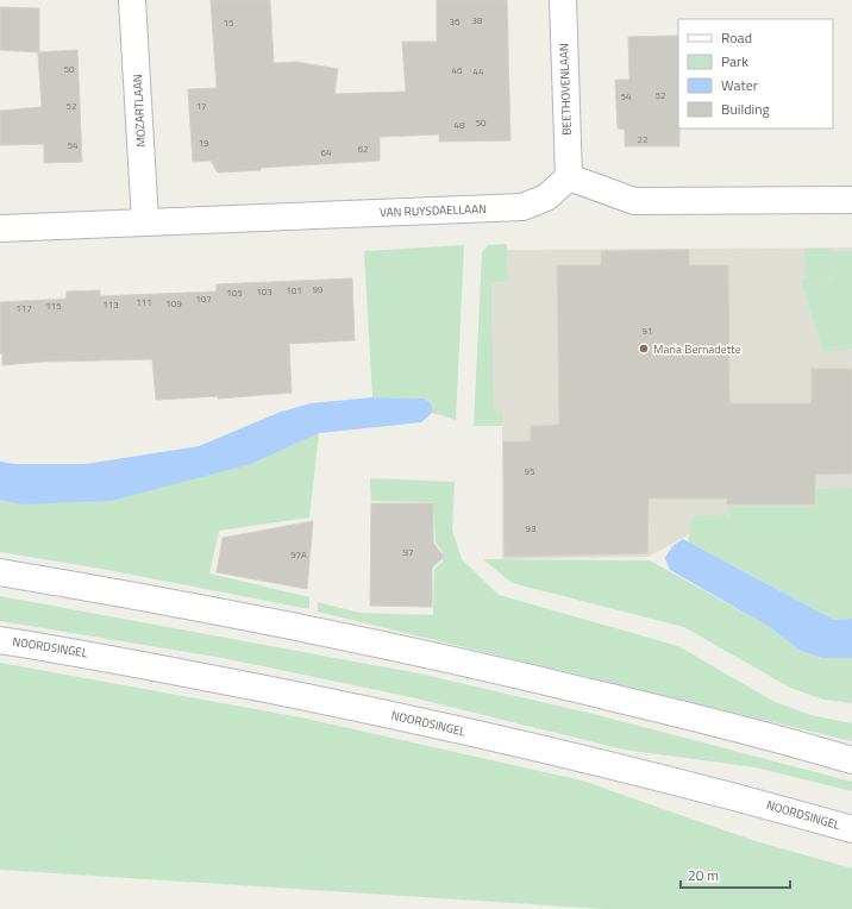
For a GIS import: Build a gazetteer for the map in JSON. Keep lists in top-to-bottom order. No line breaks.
{"streets":{"main road":["BEETHOVENLAAN","MOZARTLAAN","VAN RUYSDAELLAAN","NOORDSINGEL"]},"crossings":[["BEETHOVENLAAN","VAN RUYSDAELLAAN"],["MOZARTLAAN","VAN RUYSDAELLAAN"]],"places":["Maria Bernadette"],"house_numbers":["38","36","15","50","46","44","52","54","52","17","50","48","22","19","54","62","64","99","101","103","105","107","111","109","113","115","117","91","95","93","97","97A"],"legend":["Road","Park","Water","Building"],"scale_bar":"20 m"}
